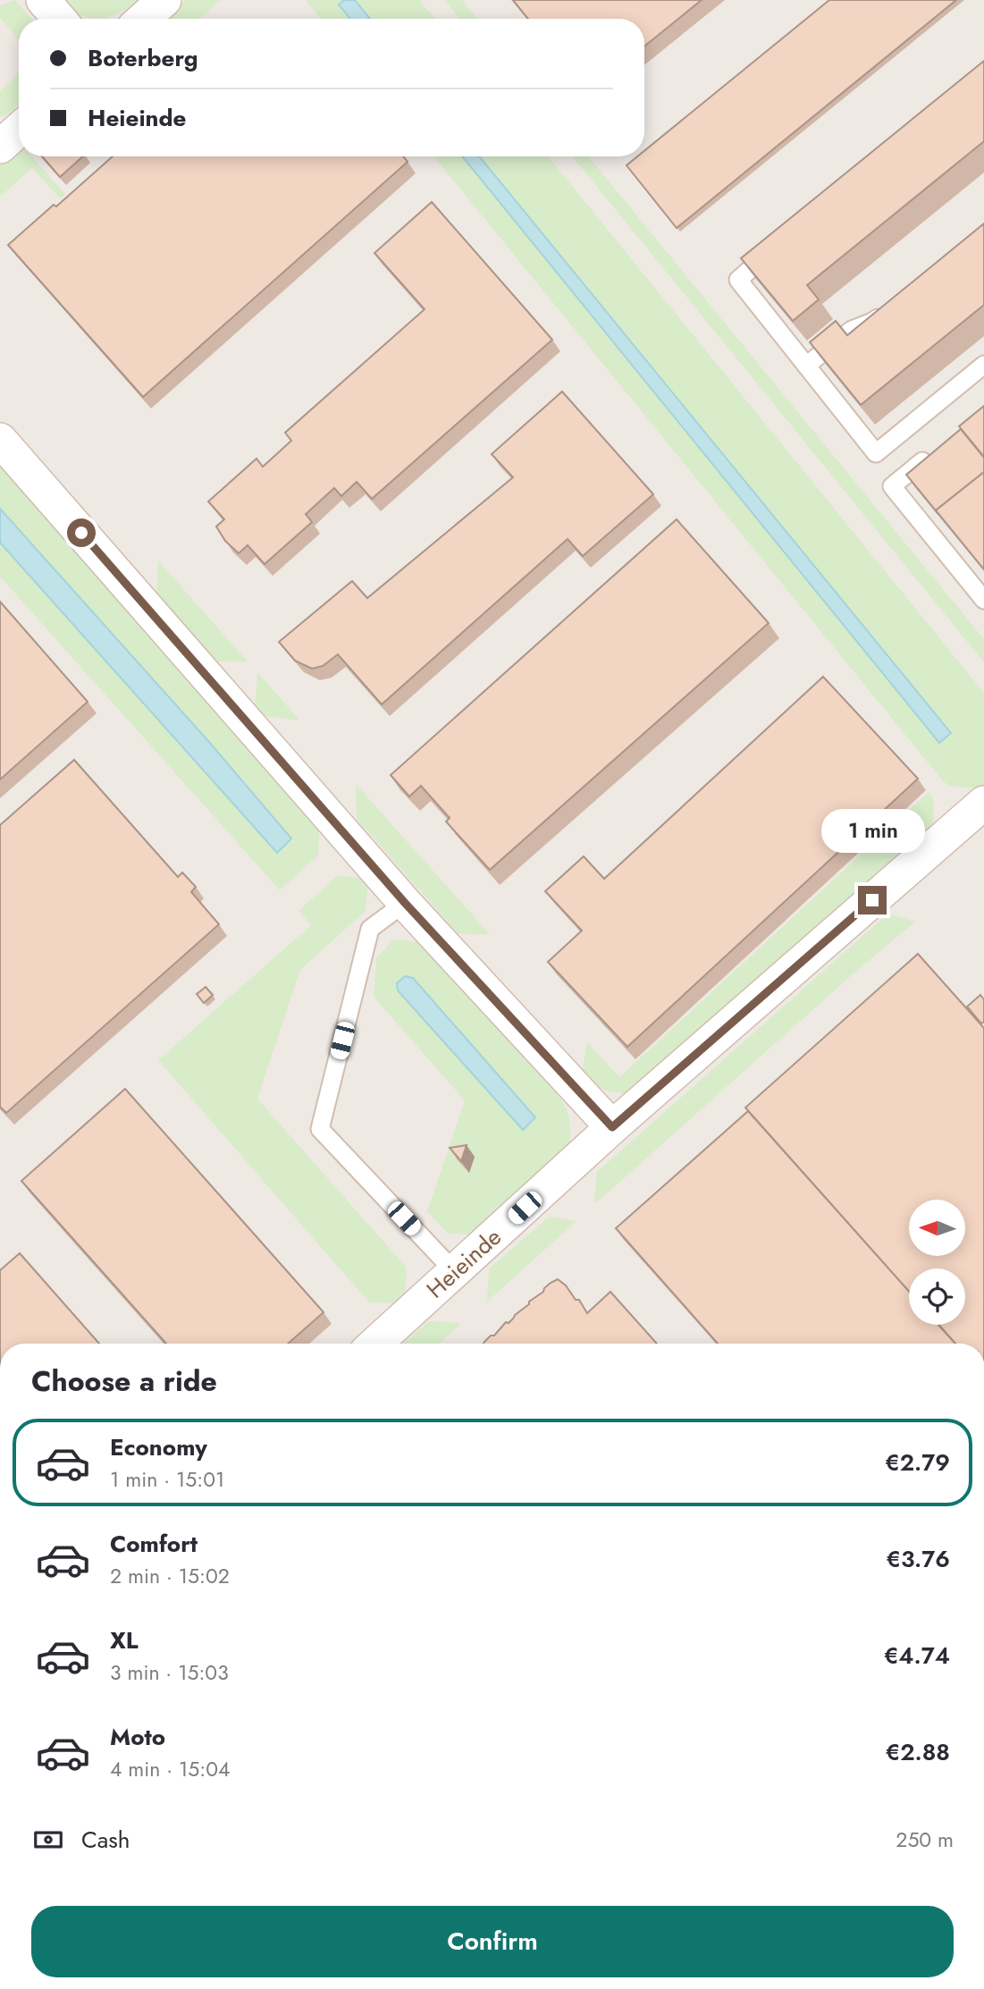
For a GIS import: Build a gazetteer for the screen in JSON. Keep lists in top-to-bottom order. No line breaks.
{"streets":{"street":["Heieinde"]},"north":"left","page":{"banner":["Boterberg","Heieinde"],"bubble":"1 min","heading":"Choose a ride","list":[{"name":"Economy","note":"1 min · 15:01","value":"€2.79"},{"name":"Comfort","note":"2 min · 15:02","value":"€3.76"},{"name":"XL","note":"3 min · 15:03","value":"€4.74"},{"name":"Moto","note":"4 min · 15:04","value":"€2.88"}],"pay":["Cash","250 m"],"buttons":"Confirm"}}
